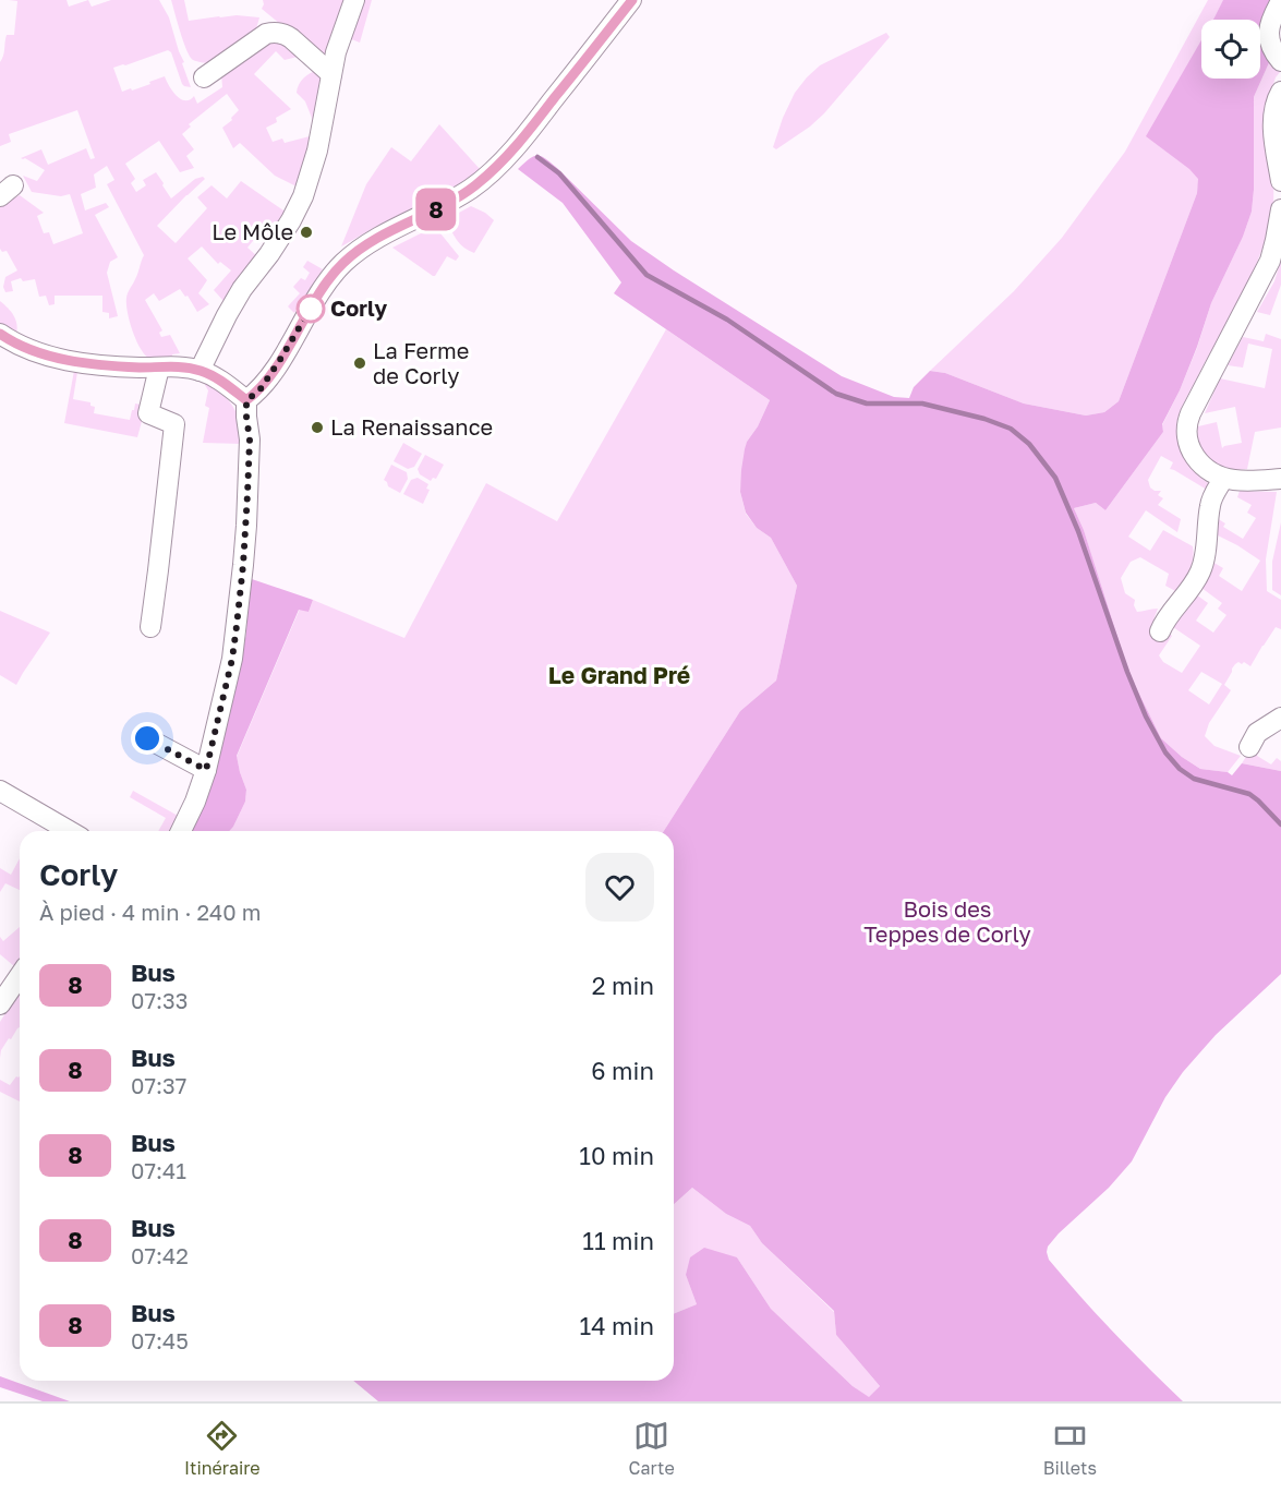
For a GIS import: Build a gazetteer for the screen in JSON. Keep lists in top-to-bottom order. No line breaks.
{"districts":["Le Grand Pré"],"parks":["Bois des Teppes de Corly"],"places":["Le Môle","Corly","La Ferme de Corly","La Renaissance"],"lines":["bus line 8"],"page":{"on_map":"8","heading":["Corly","À pied · 4 min · 240 m"],"list":[{"mark":"8","name":"Bus","note":"07:33","value":"2 min"},{"mark":"8","name":"Bus","note":"07:37","value":"6 min"},{"mark":"8","name":"Bus","note":"07:41","value":"10 min"},{"mark":"8","name":"Bus","note":"07:42","value":"11 min"},{"mark":"8","name":"Bus","note":"07:45","value":"14 min"}],"tabs":["Itinéraire","Carte","Billets"]}}
